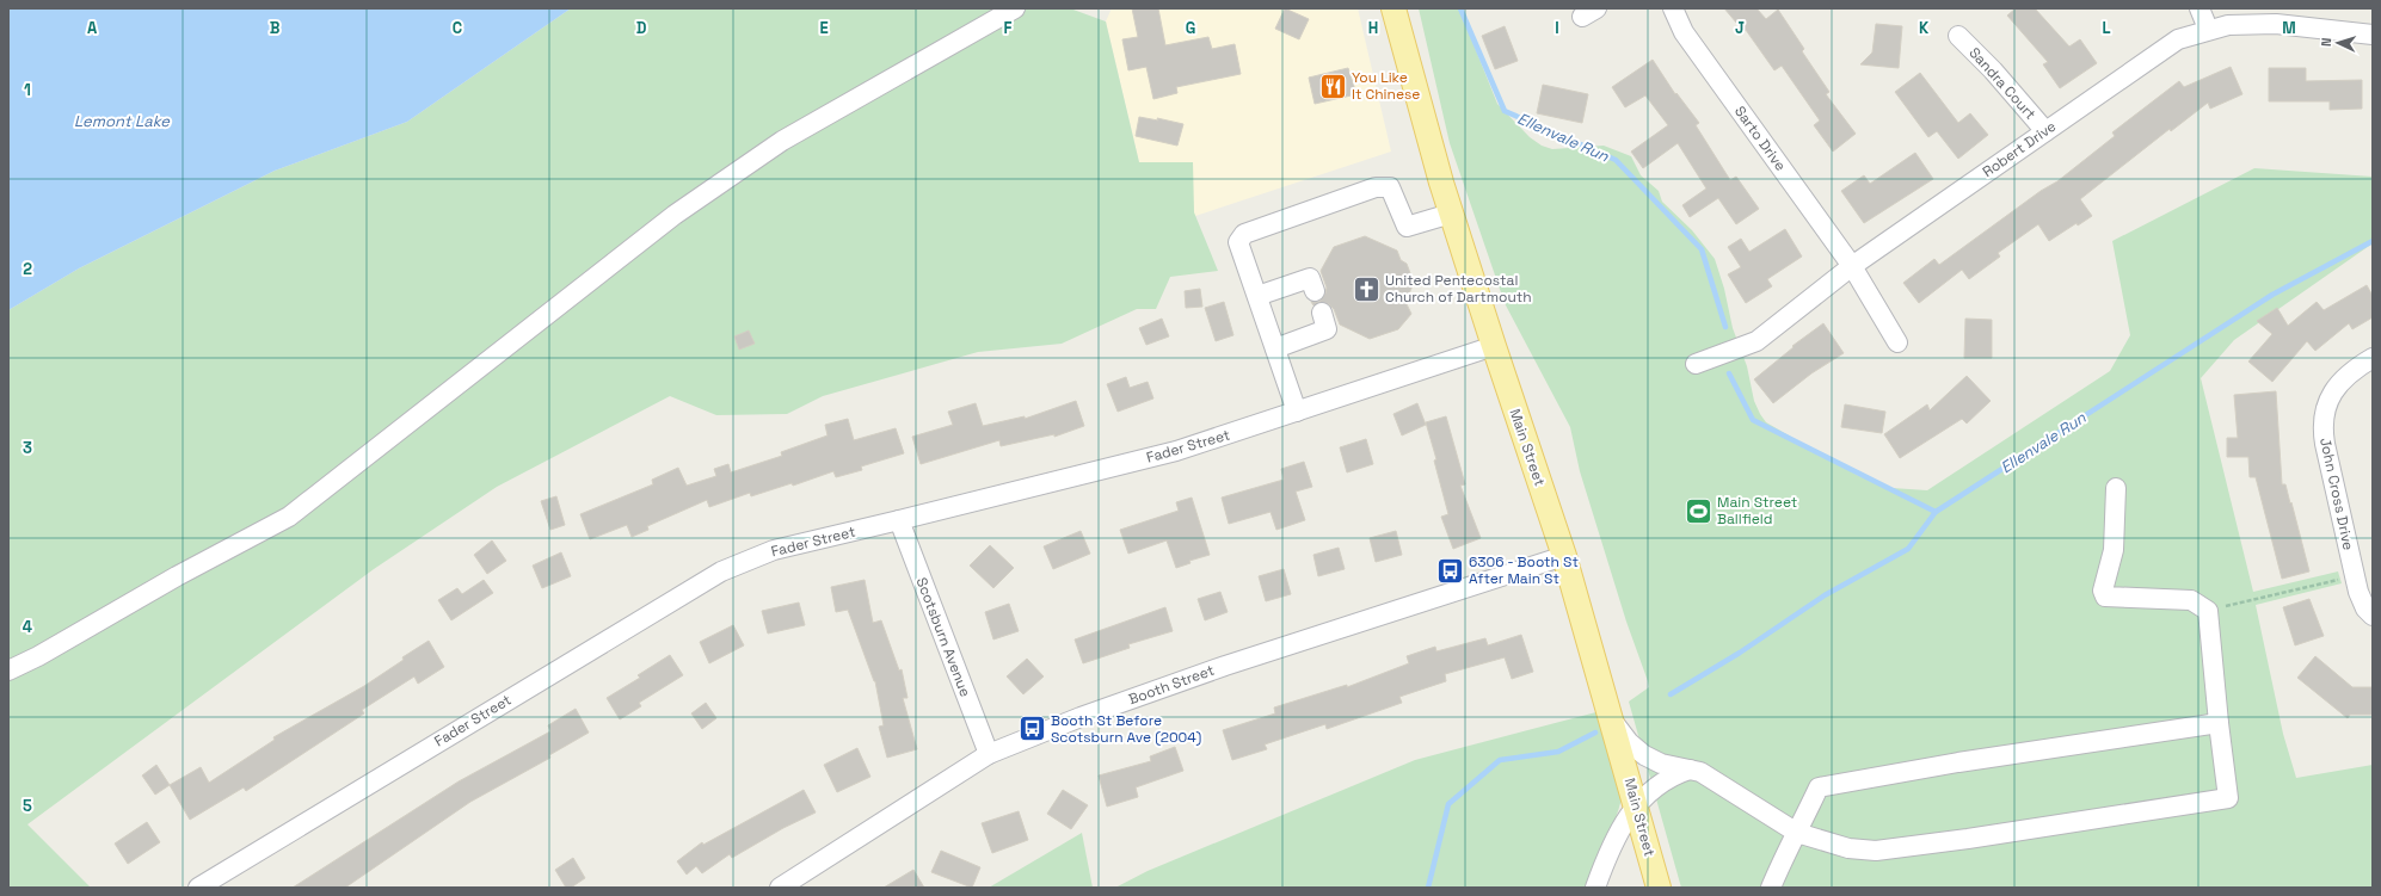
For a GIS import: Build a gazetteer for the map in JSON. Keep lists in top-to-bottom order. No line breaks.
{"streets":{"main road":["Main Street"],"street":["Sandra Court","Sarto Drive","Robert Drive","Fader Street","John Cross Drive","Scotsburn Avenue","Booth Street"]},"crossings":[["Sandra Court","Robert Drive"],["Sarto Drive","Robert Drive"],["Fader Street","Main Street"],["Fader Street","Scotsburn Avenue"],["Main Street","Booth Street"],["Scotsburn Avenue","Booth Street"]],"water":["Lemont Lake","Ellenvale Run"],"places":{"restaurant":["You Like It Chinese"],"church":["United Pentecostal Church of Dartmouth"],"sports":["Main Street Ballfield"],"bus stop":["6306 - Booth St After Main St","Booth St Before Scotsburn Ave (2004)"]},"north":"left","grid":{"columns":["A","B","C","D","E","F","G","H","I","J","K","L","M"],"rows":["1","2","3","4","5"]}}
